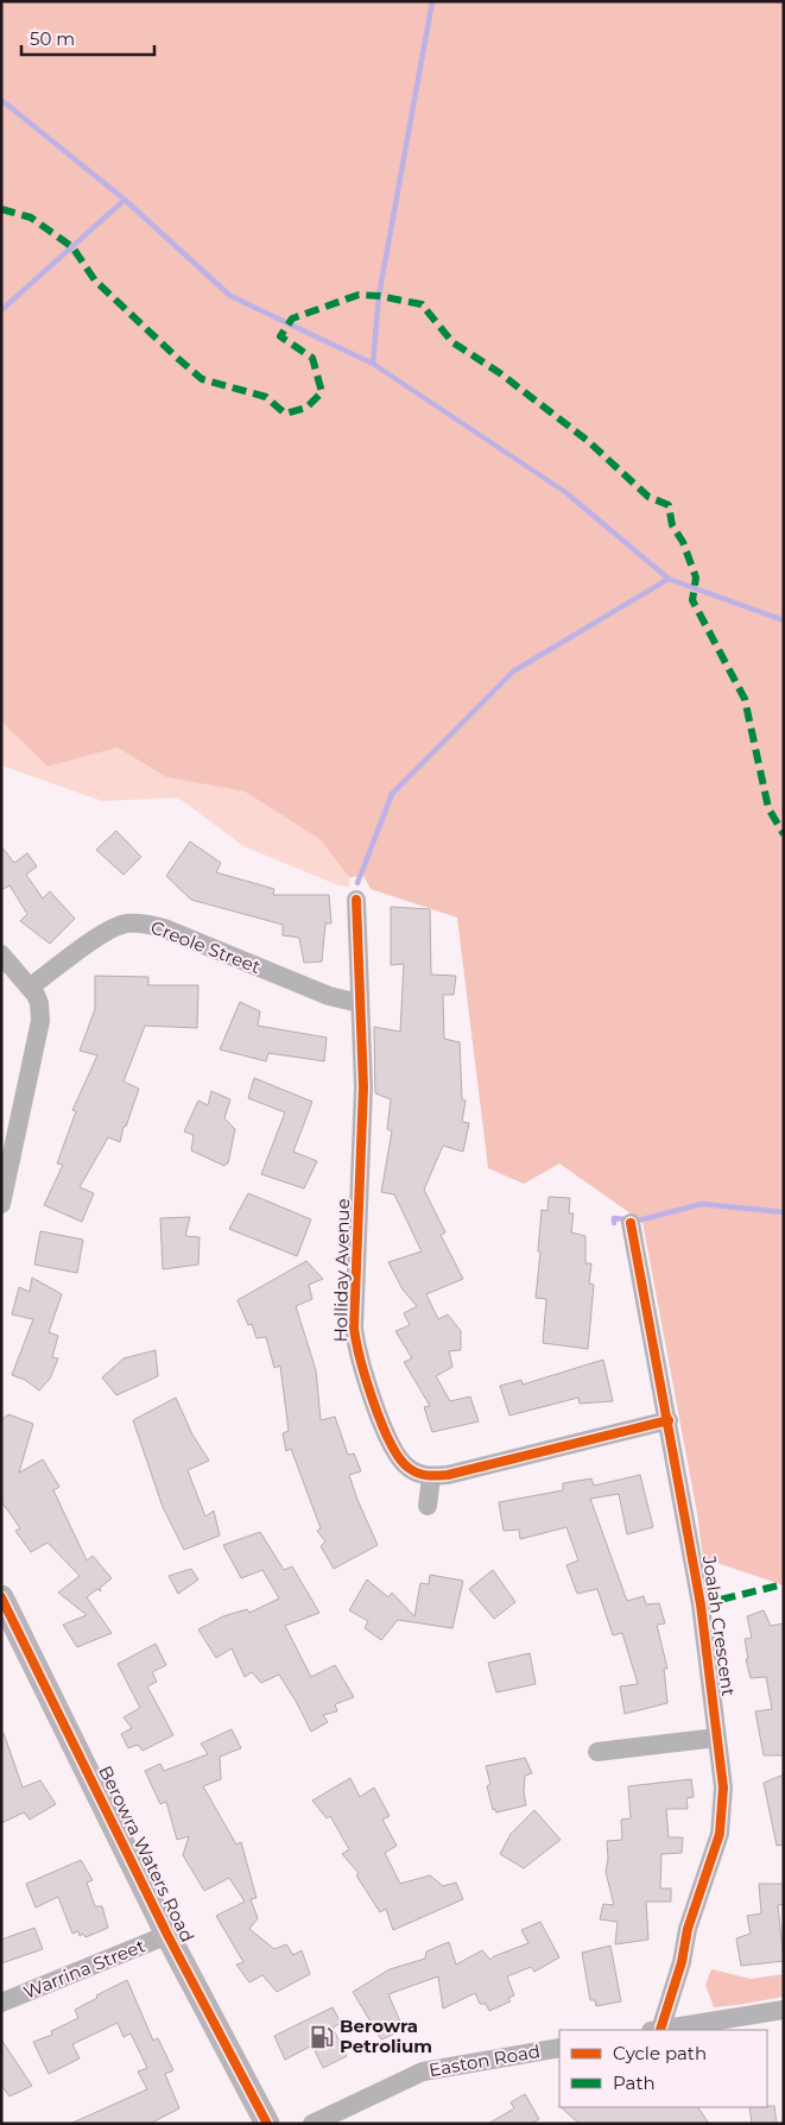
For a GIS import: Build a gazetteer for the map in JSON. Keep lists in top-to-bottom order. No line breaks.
{"streets":{"main road":["Berowra Waters Road"],"street":["Creole Street","Holliday Avenue","Joalah Crescent","Warrina Street","Easton Road"]},"crossings":[["Creole Street","Holliday Avenue"],["Berowra Waters Road","Warrina Street"]],"places":{"fuel station":["Berowra Petrolium"]},"legend":["Cycle path","Path"],"scale_bar":"50 m"}
